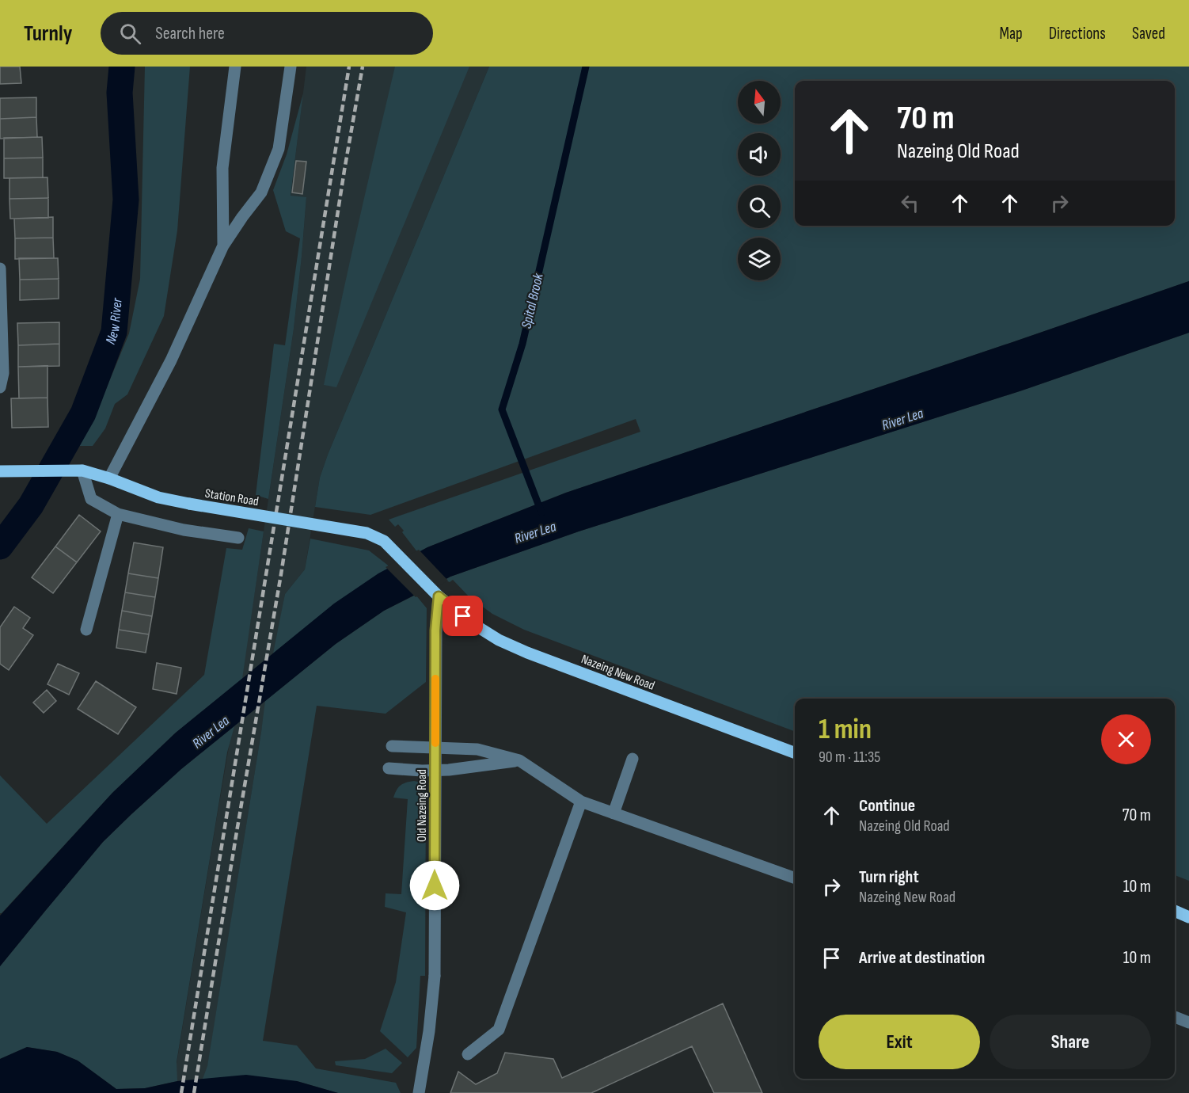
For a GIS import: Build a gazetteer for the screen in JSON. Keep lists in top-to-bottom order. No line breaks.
{"streets":{"main road":["Station Road","Nazeing New Road"],"street":["Old Nazeing Road"]},"crossings":[["Station Road","Nazeing New Road"],["Station Road","Old Nazeing Road"],["Nazeing New Road","Old Nazeing Road"]],"water":["Spital Brook","New River","River Lea"],"north":"top","page":{"header":"Turnly","search":"Search here","nav":["Map","Directions","Saved"],"turn":["70 m","Nazeing Old Road"],"heading":["1 min","90 m · 11:35"],"list":[{"name":"Continue","note":"Nazeing Old Road","value":"70 m"},{"name":"Turn right","note":"Nazeing New Road","value":"10 m"},{"name":"Arrive at destination","value":"10 m"}],"buttons":["Exit","Share"]}}
